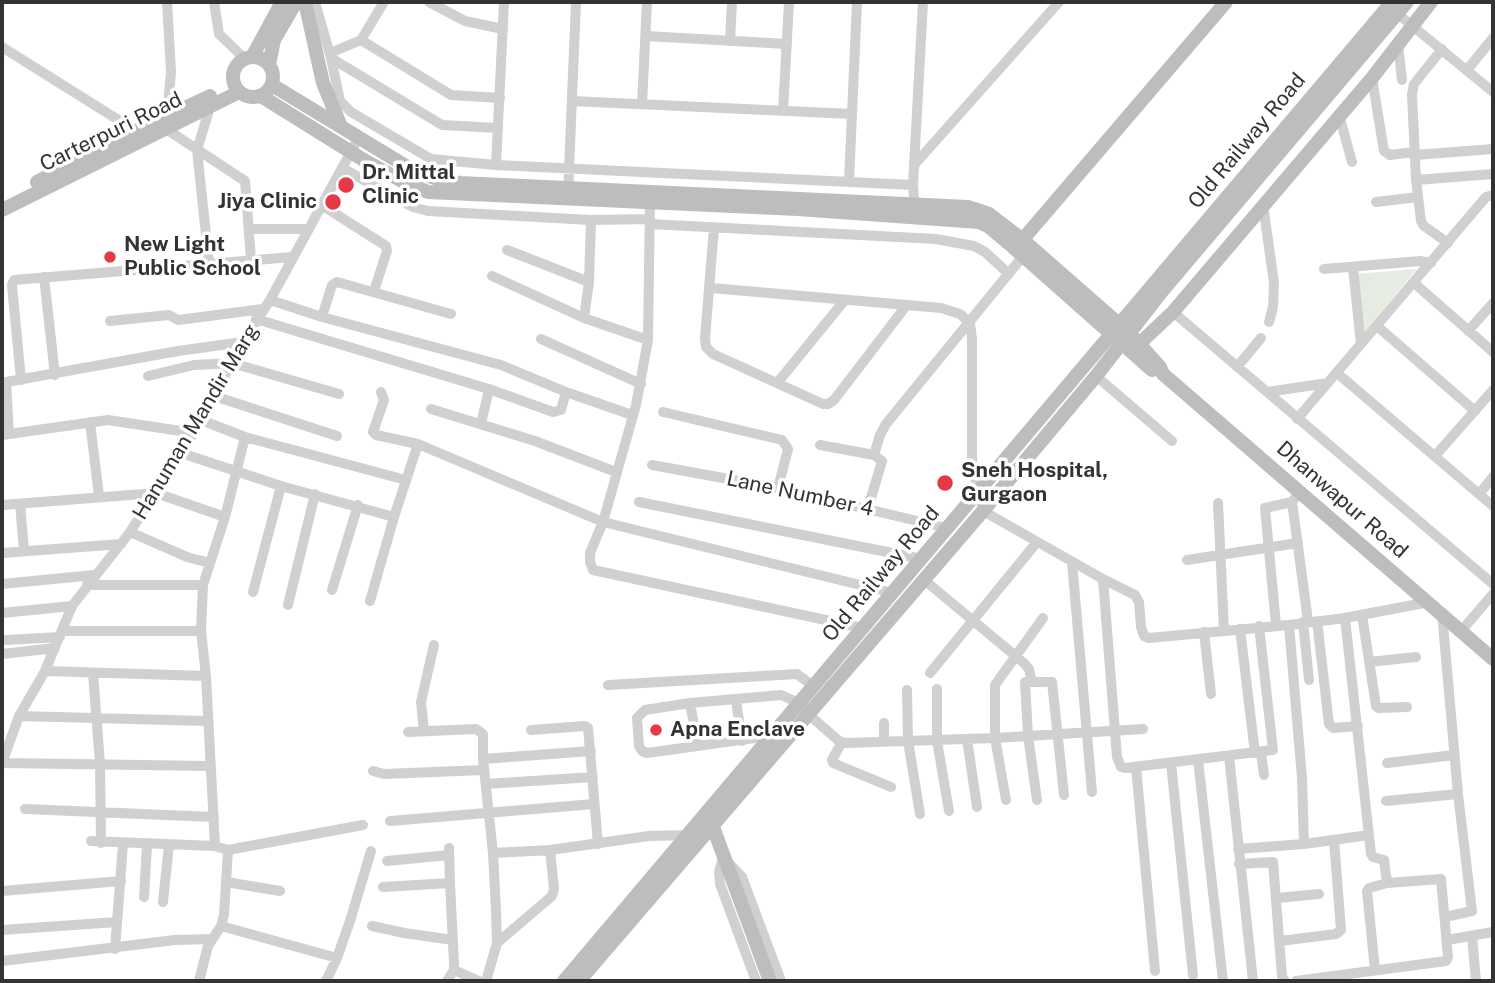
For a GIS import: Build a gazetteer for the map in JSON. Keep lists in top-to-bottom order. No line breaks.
{"streets":{"main road":["Carterpuri Road","Old Railway Road","Dhanwapur Road"],"street":["Hanuman Mandir Marg","Lane Number 4"]},"crossings":[["Old Railway Road","Lane Number 4"],["Old Railway Road","Dhanwapur Road"]],"places":["Dr. Mittal Clinic","Jiya Clinic","New Light Public School","Sneh Hospital, Gurgaon","Apna Enclave"]}
